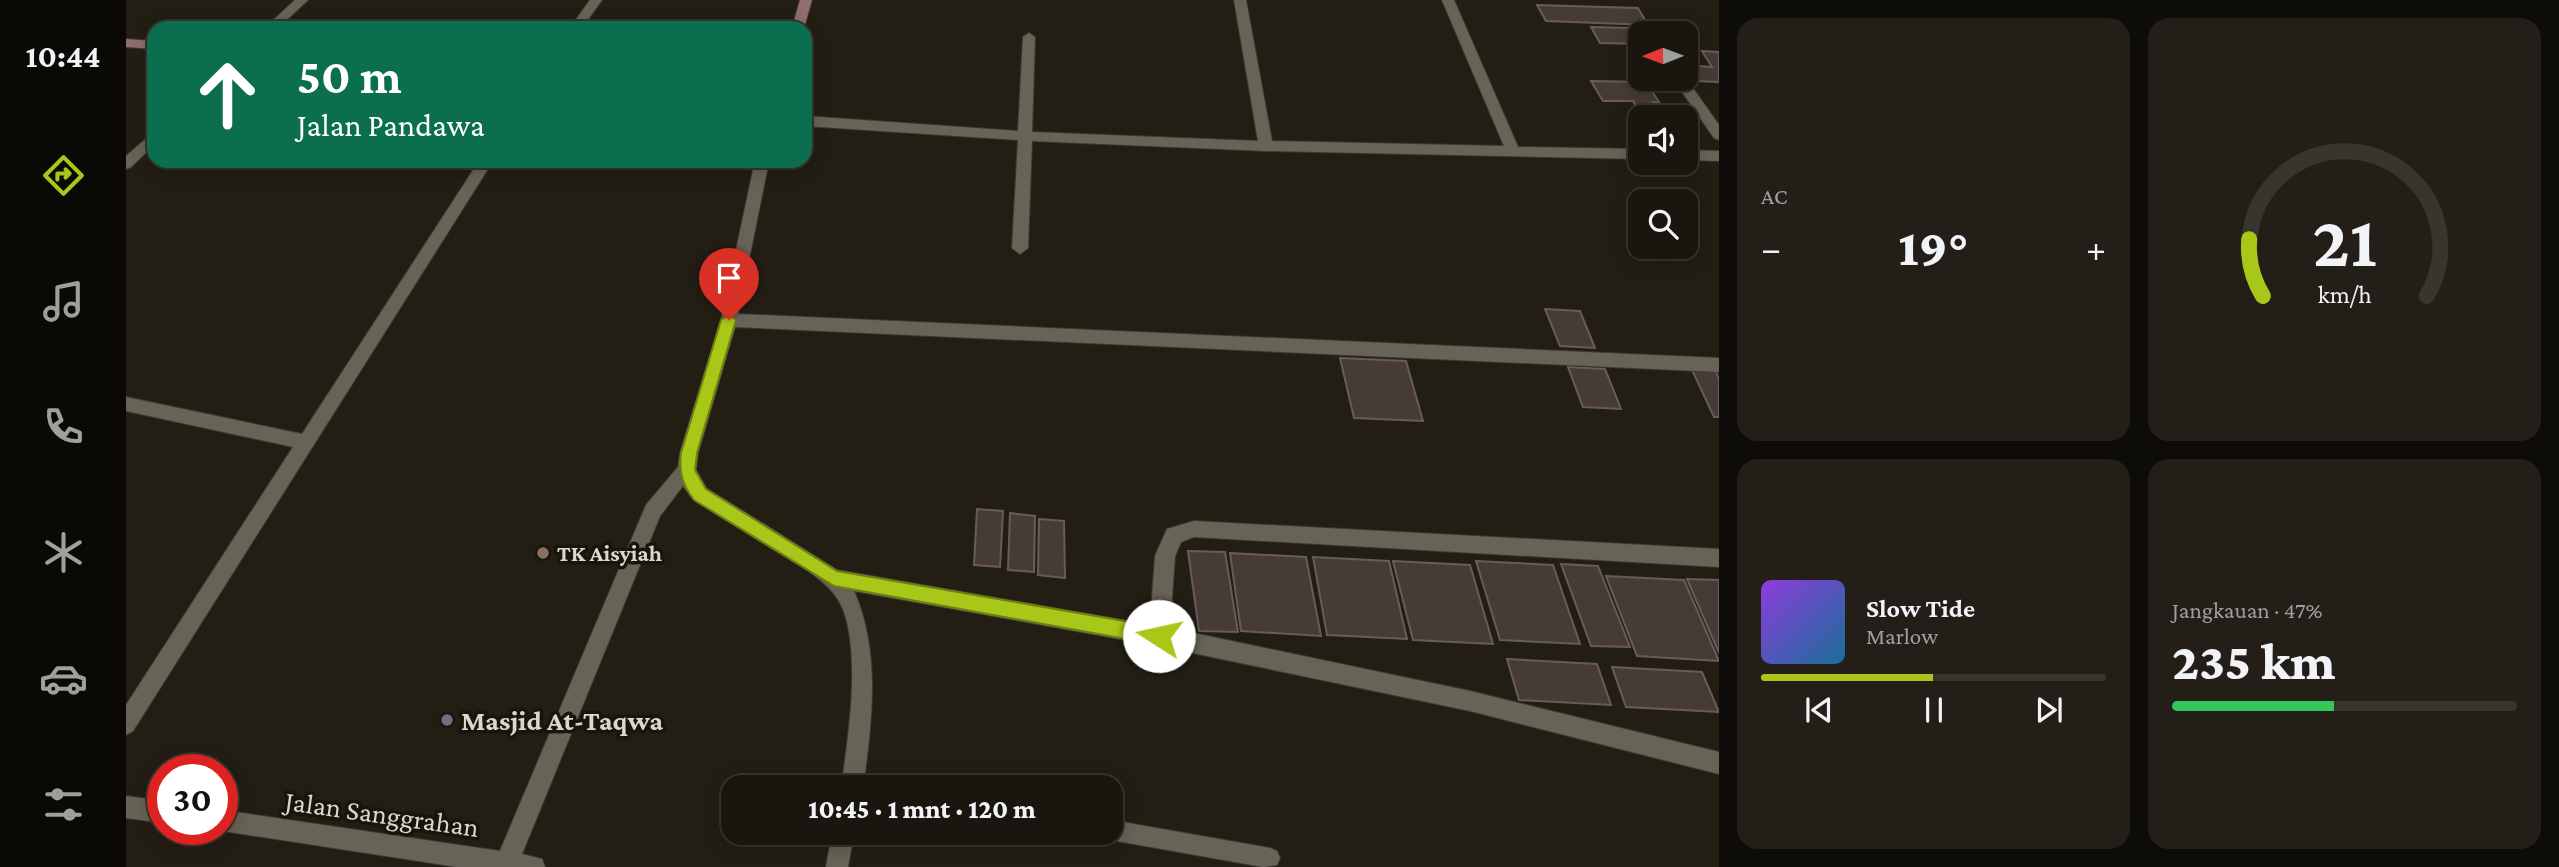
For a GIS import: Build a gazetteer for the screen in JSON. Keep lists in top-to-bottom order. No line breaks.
{"streets":{"street":["Jalan Sanggrahan"]},"places":["TK Aisyiah","Masjid At-Taqwa"],"north":"left","page":{"tabs":"10:44","tile":["AC",["Jangkauan · 47%","235 km"]],"turn":["50 m","Jalan Pandawa"],"heat":["−","19°","+"],"song":["Slow Tide","Marlow"],"limit":"30","trip":"10:45 · 1 mnt · 120 m","gauge":["21","km/h"]}}
